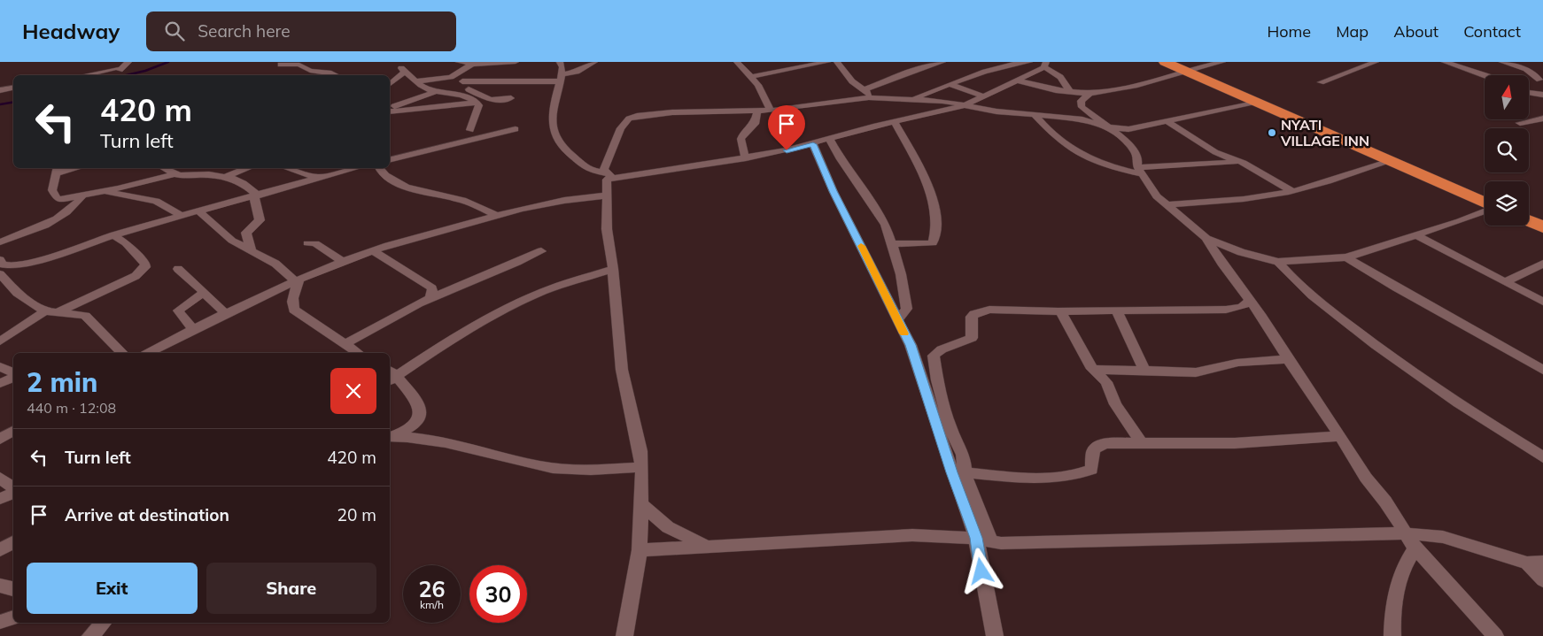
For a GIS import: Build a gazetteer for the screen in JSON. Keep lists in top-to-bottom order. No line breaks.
{"places":["NYATI VILLAGE INN"],"north":"top","page":{"header":"Headway","search":"Search here","nav":["Home","Map","About","Contact"],"turn":["420 m","Turn left"],"heading":["2 min","440 m · 12:08"],"list":[{"name":"Turn left","value":"420 m"},{"name":"Arrive at destination","value":"20 m"}],"buttons":["Exit","Share"],"speed":"26 km/h","limit":"30"}}
